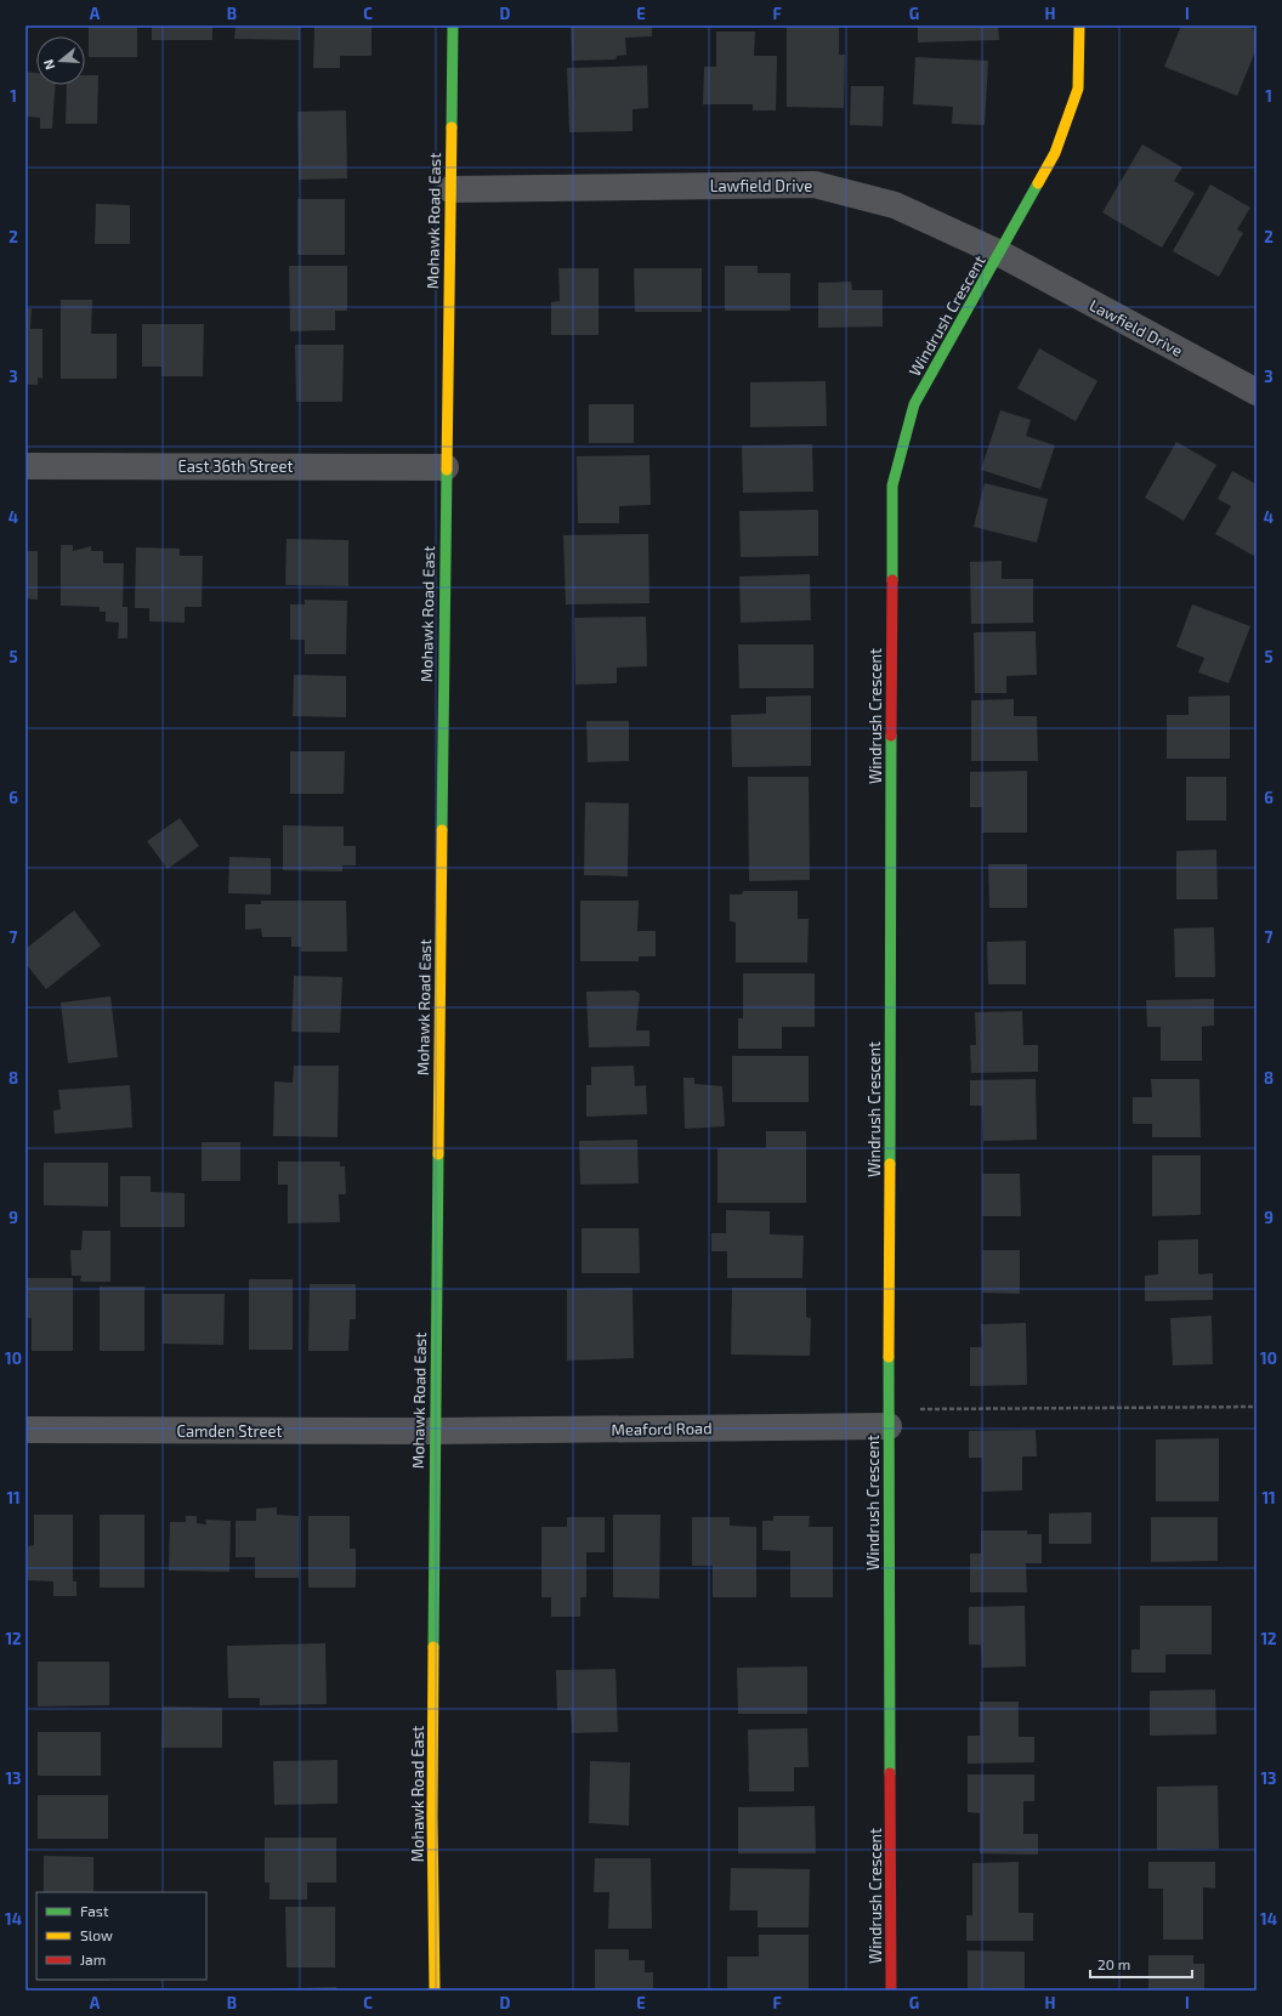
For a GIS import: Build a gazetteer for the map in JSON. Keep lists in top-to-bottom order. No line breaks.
{"streets":{"street":["Lawfield Drive","Mohawk Road East","Windrush Crescent","East 36th Street","Meaford Road","Camden Street"]},"crossings":[["Lawfield Drive","Mohawk Road East"],["Lawfield Drive","Windrush Crescent"],["Mohawk Road East","East 36th Street"],["Mohawk Road East","Meaford Road"],["Mohawk Road East","Camden Street"],["Windrush Crescent","Meaford Road"],["Meaford Road","Camden Street"]],"legend":["Fast","Slow","Jam"],"scale_bar":"20 m","north":"left","grid":{"columns":["A","B","C","D","E","F","G","H","I"],"rows":["1","2","3","4","5","6","7","8","9","10","11","12","13","14"]}}
